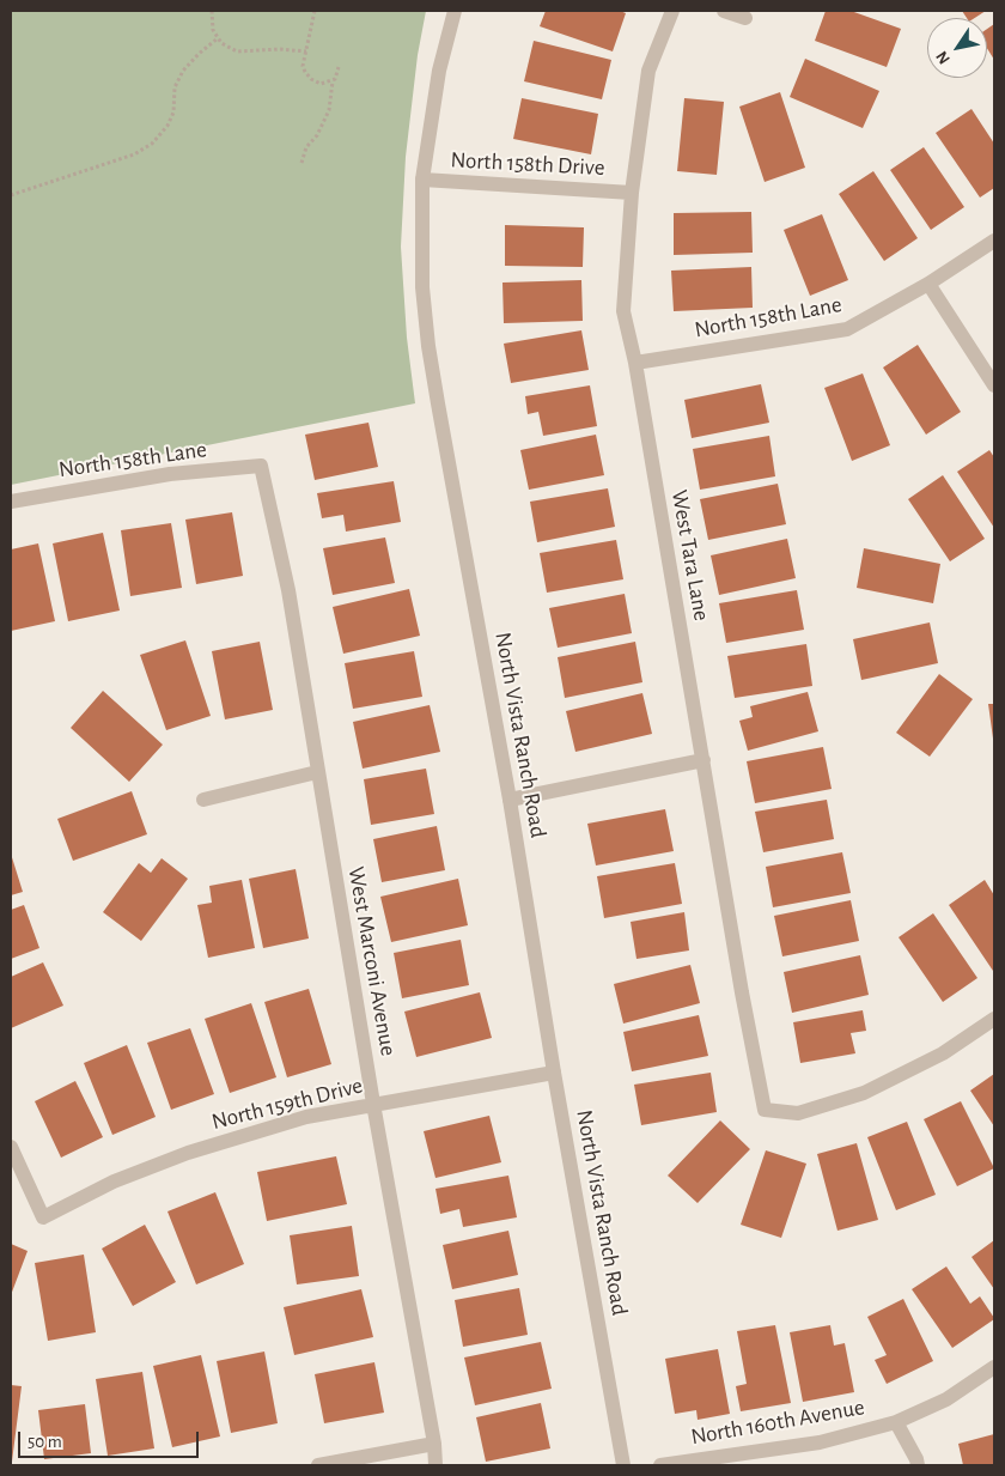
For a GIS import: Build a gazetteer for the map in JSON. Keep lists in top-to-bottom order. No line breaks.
{"streets":{"street":["North 158th Drive","North 158th Lane","West Tara Lane","North Vista Ranch Road","West Marconi Avenue","North 159th Drive","North 160th Avenue"]},"crossings":[["North 158th Drive","West Tara Lane"],["North 158th Drive","North Vista Ranch Road"],["North 158th Lane","West Tara Lane"],["North 158th Lane","West Marconi Avenue"],["North Vista Ranch Road","North 159th Drive"],["West Marconi Avenue","North 159th Drive"]],"scale_bar":"50 m","north":"bottom left"}
